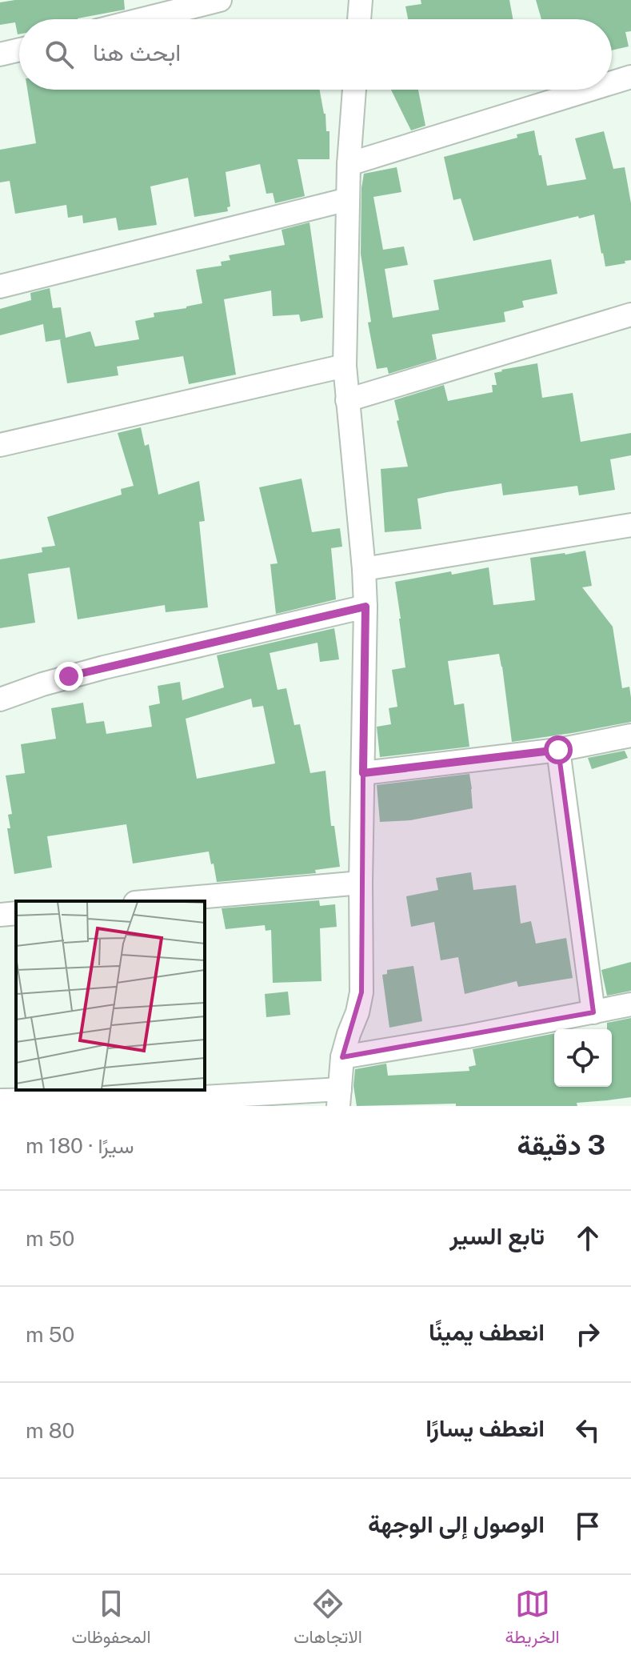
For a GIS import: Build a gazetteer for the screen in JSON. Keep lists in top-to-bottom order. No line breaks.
{"page":{"search":"ابحث هنا","heading":["3 دقيقة","سيرًا · 180 m"],"list":[["تابع السير","50 m"],["انعطف يمينًا","50 m"],["انعطف يسارًا","80 m"],"الوصول إلى الوجهة"],"nav":["الخريطة","الاتجاهات","المحفوظات"]}}
